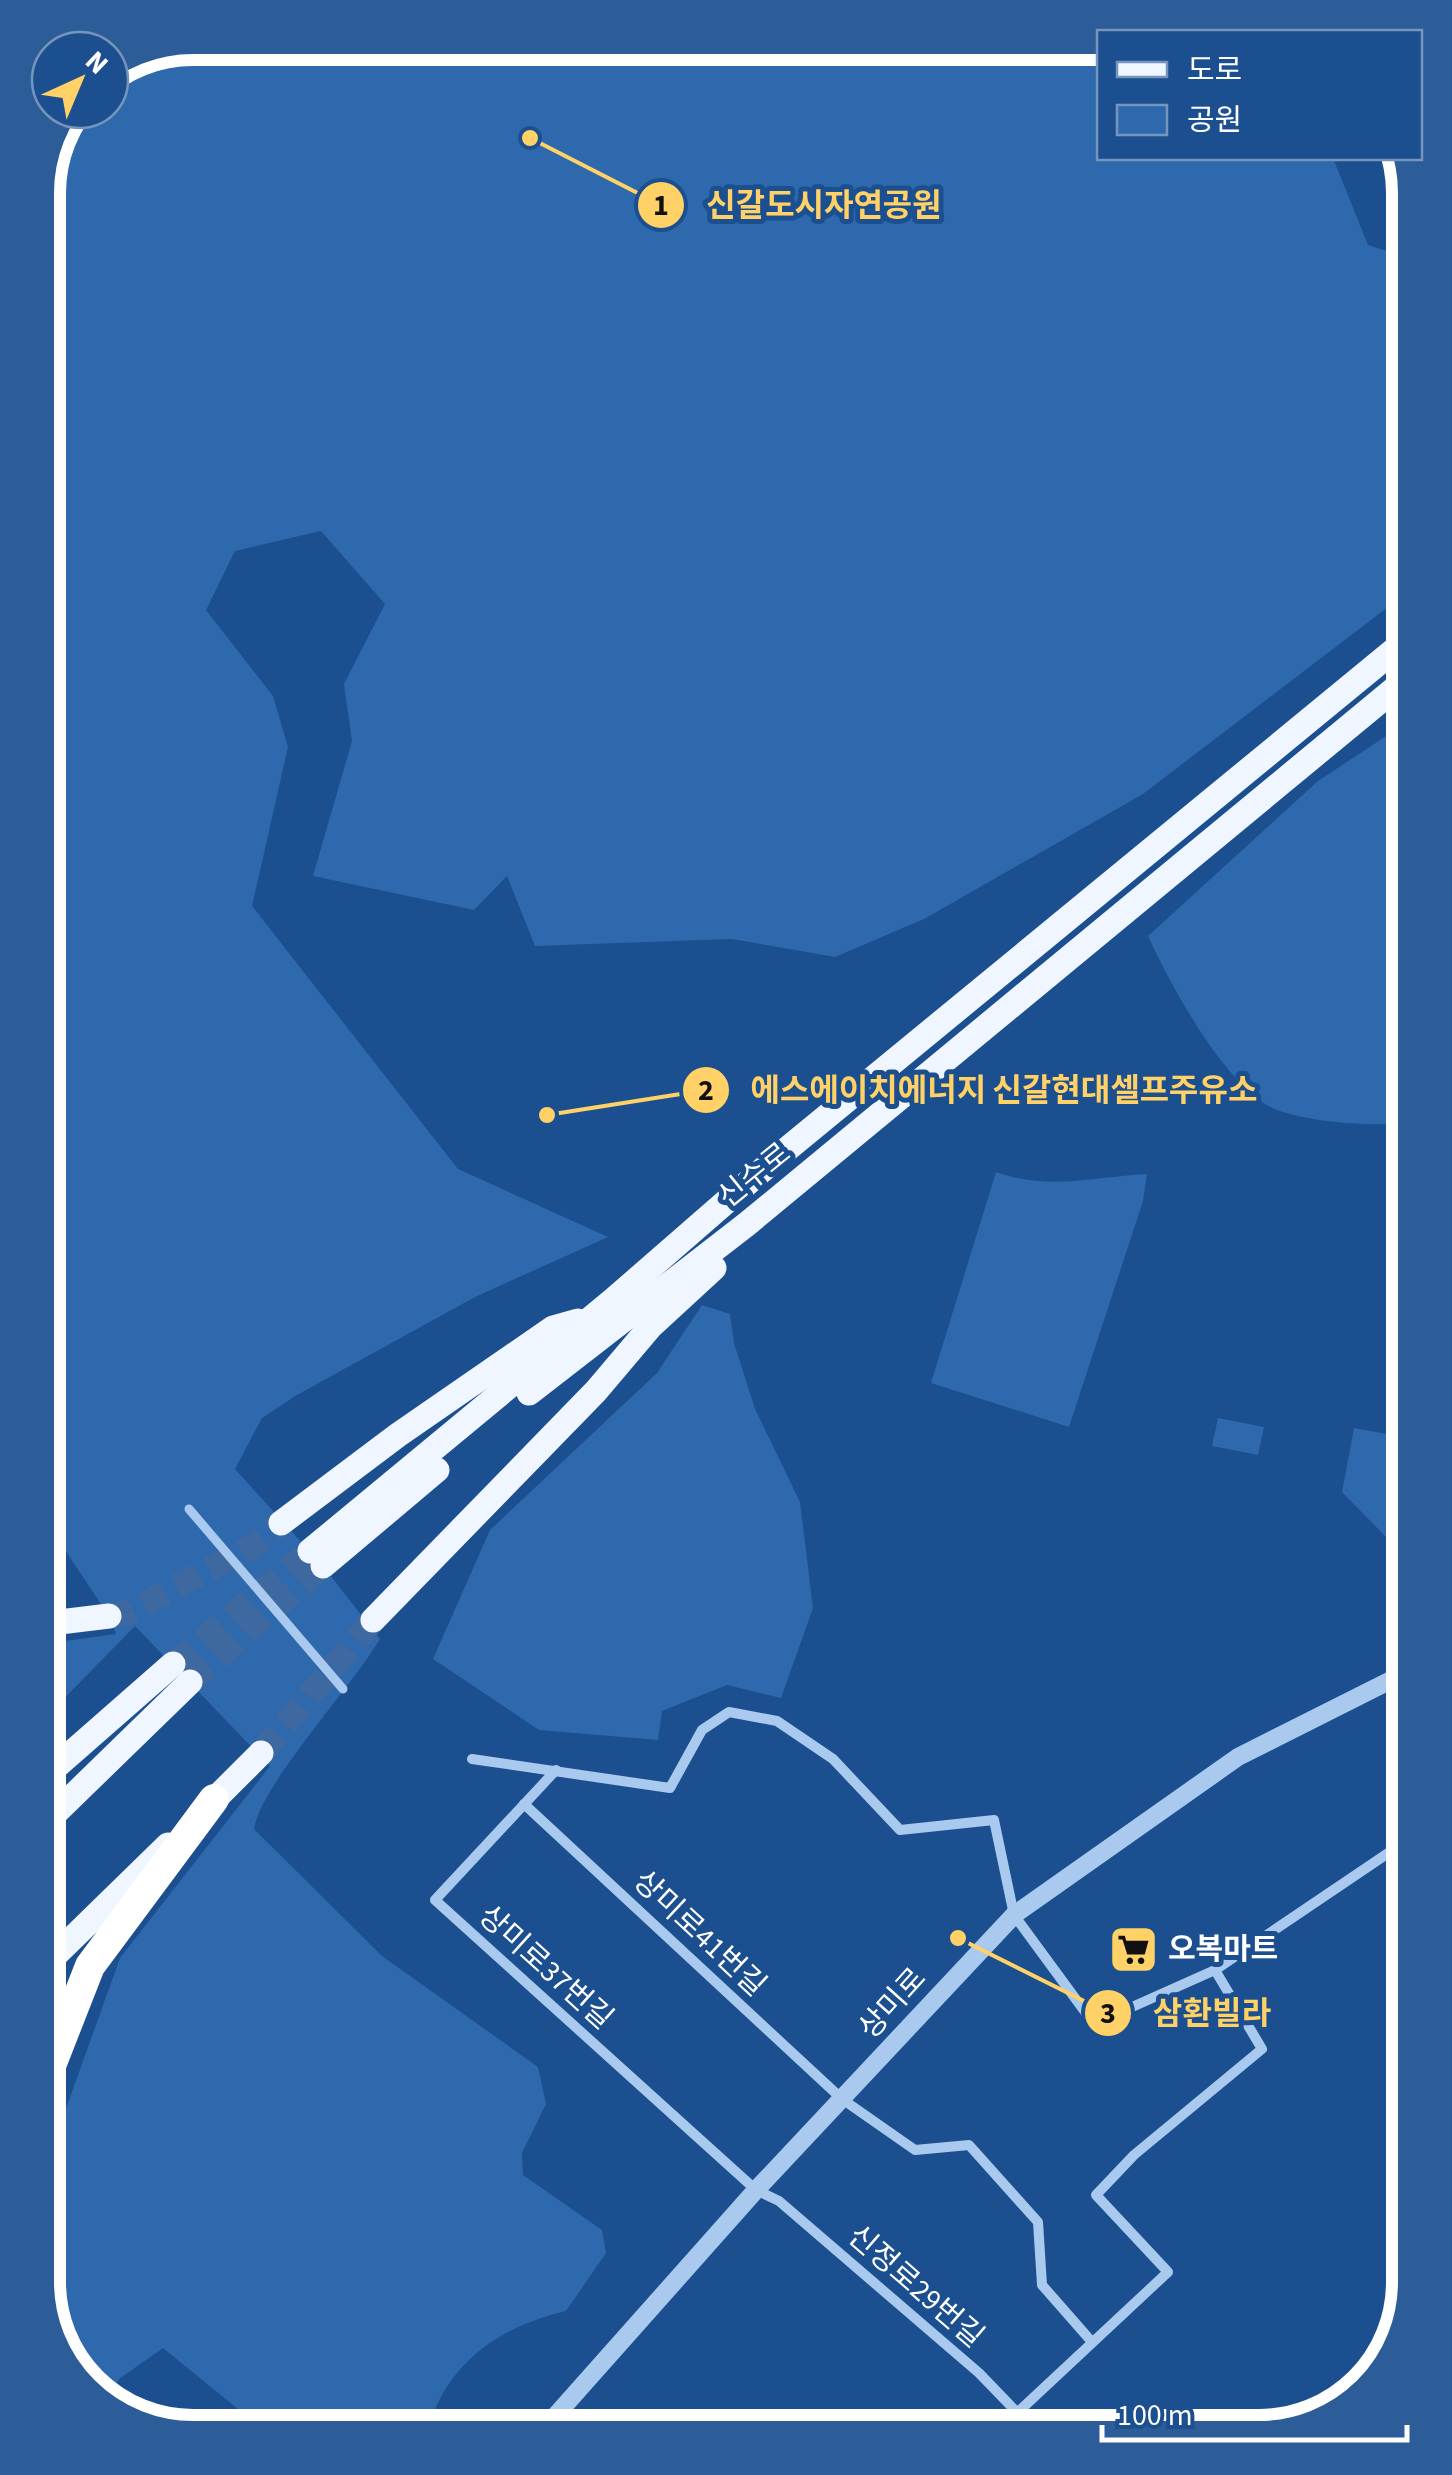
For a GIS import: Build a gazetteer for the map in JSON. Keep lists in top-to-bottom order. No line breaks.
{"streets":{"main road":["신수로"],"street":["상미로41번길","상미로37번길","상미로","신정로29번길"]},"crossings":[["상미로41번길","상미로37번길"],["상미로41번길","상미로"],["상미로37번길","상미로"],["상미로37번길","신정로29번길"],["상미로","신정로29번길"]],"places":{"other":["신갈도시자연공원","에스에이치에너지 신갈현대셀프주유소","삼환빌라"],"supermarket":["오복마트"]},"legend":["도로","공원"],"scale_bar":"100 m","north":"top right"}
